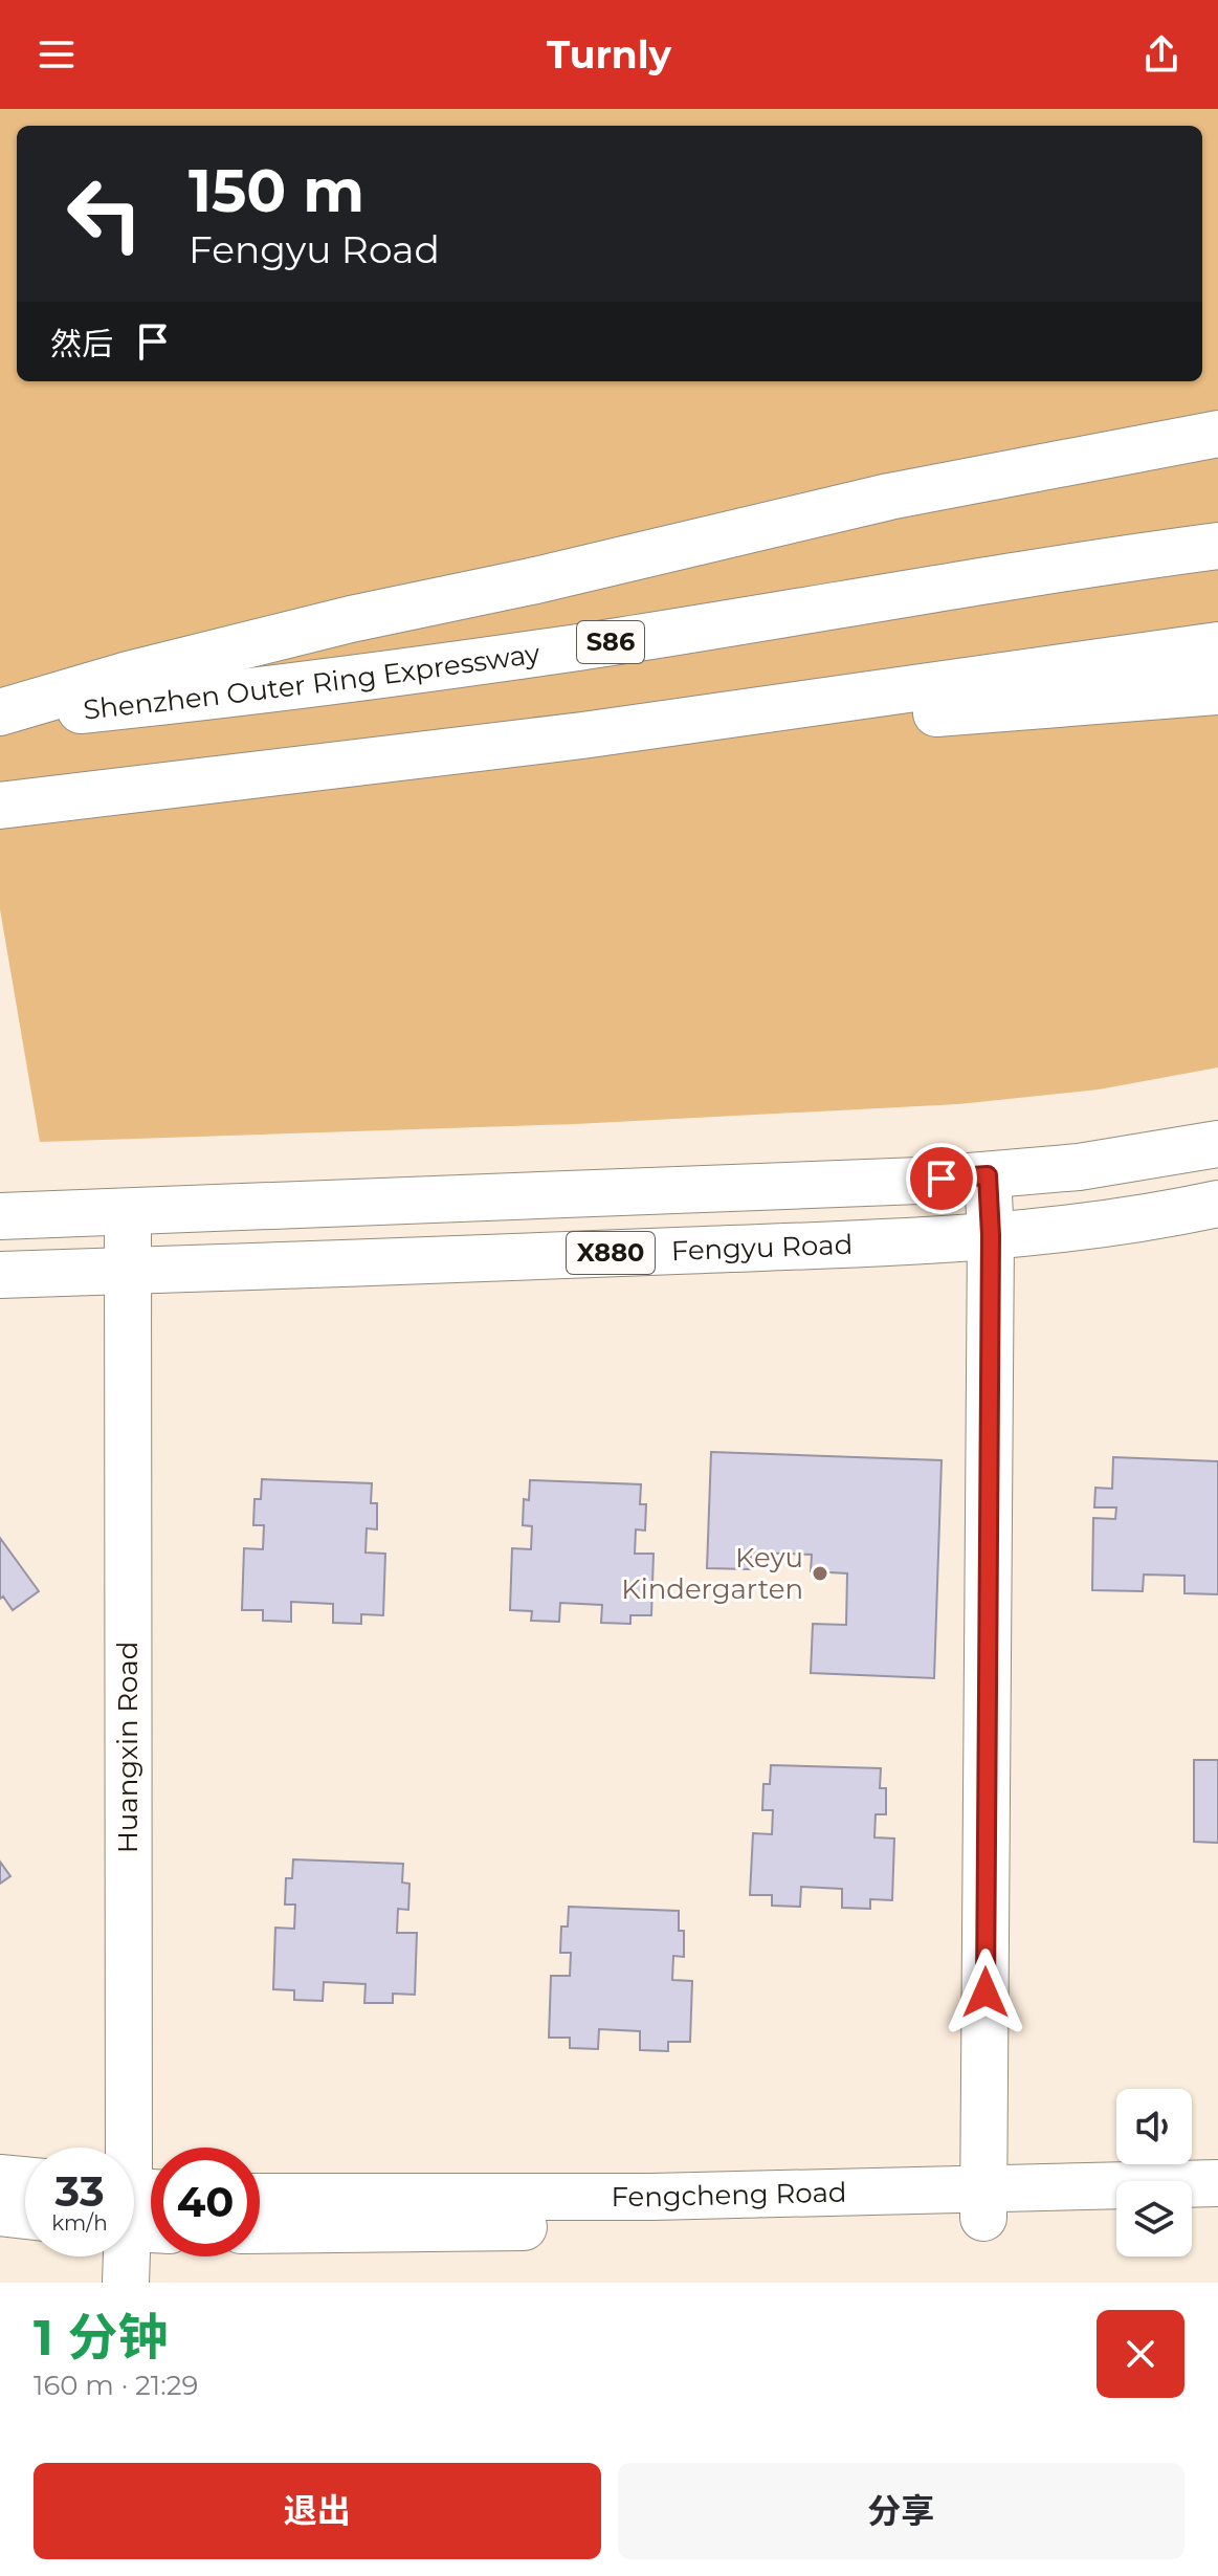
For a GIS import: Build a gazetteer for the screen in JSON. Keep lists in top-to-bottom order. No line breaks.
{"streets":{"main road":["S86","Shenzhen Outer Ring Expressway","Fengyu Road","X880","Huangxin Road","Fengcheng Road"]},"crossings":[["Fengyu Road","Huangxin Road"],["X880","Huangxin Road"]],"places":["Keyu Kindergarten"],"page":{"header":"Turnly","turn":["150 m","Fengyu Road"],"then":"然后","speed":"33 km/h","limit":"40","heading":["1 分钟","160 m · 21:29"],"buttons":["退出","分享"]}}
